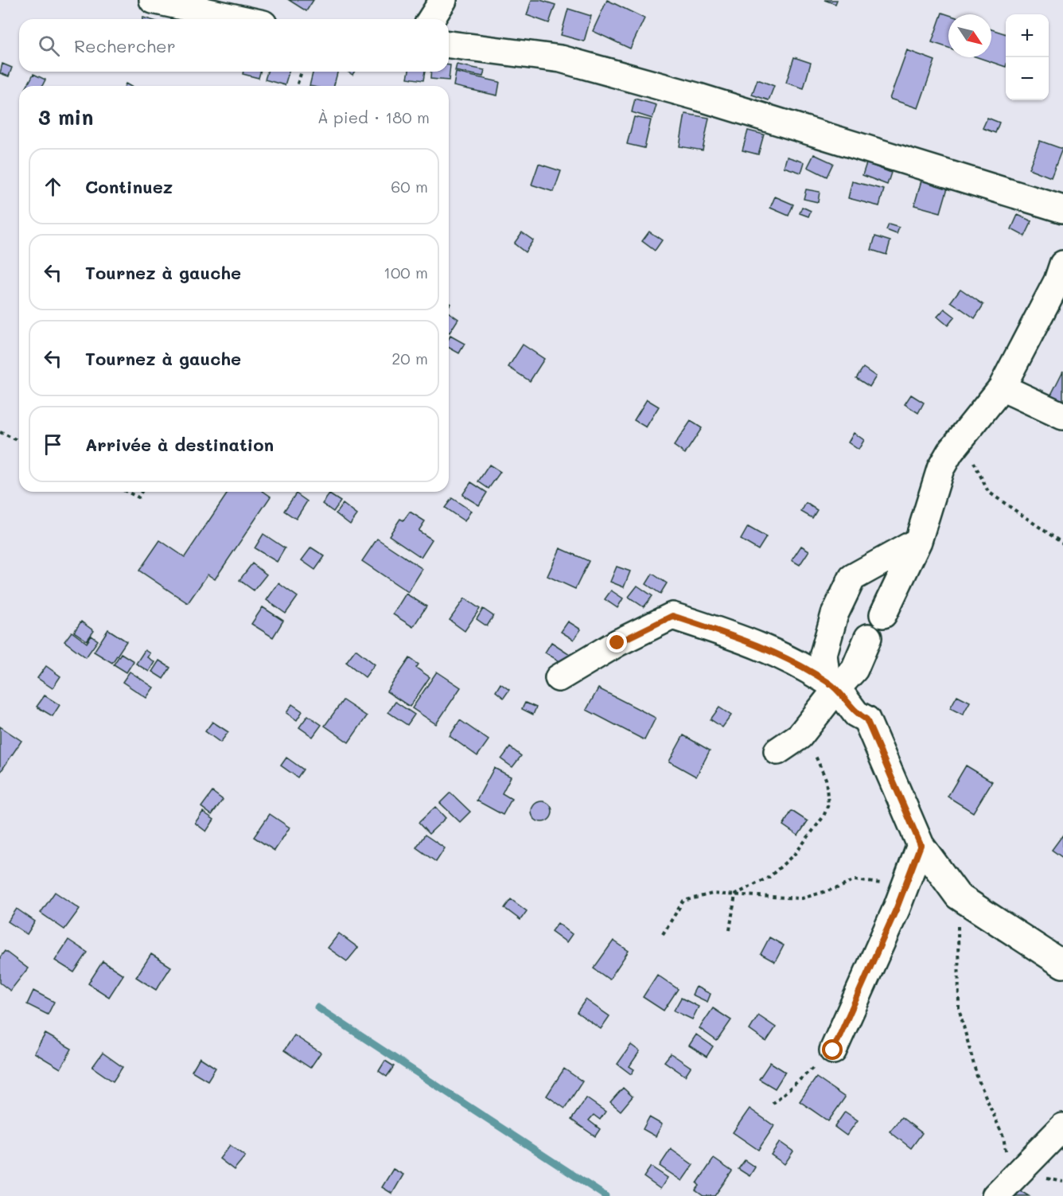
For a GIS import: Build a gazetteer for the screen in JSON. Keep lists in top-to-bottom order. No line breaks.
{"north":"bottom right","page":{"map_buttons":["+","−"],"search":"Rechercher","heading":["3 min","À pied · 180 m"],"list":[["Continuez","60 m"],["Tournez à gauche","100 m"],["Tournez à gauche","20 m"],"Arrivée à destination"]}}
